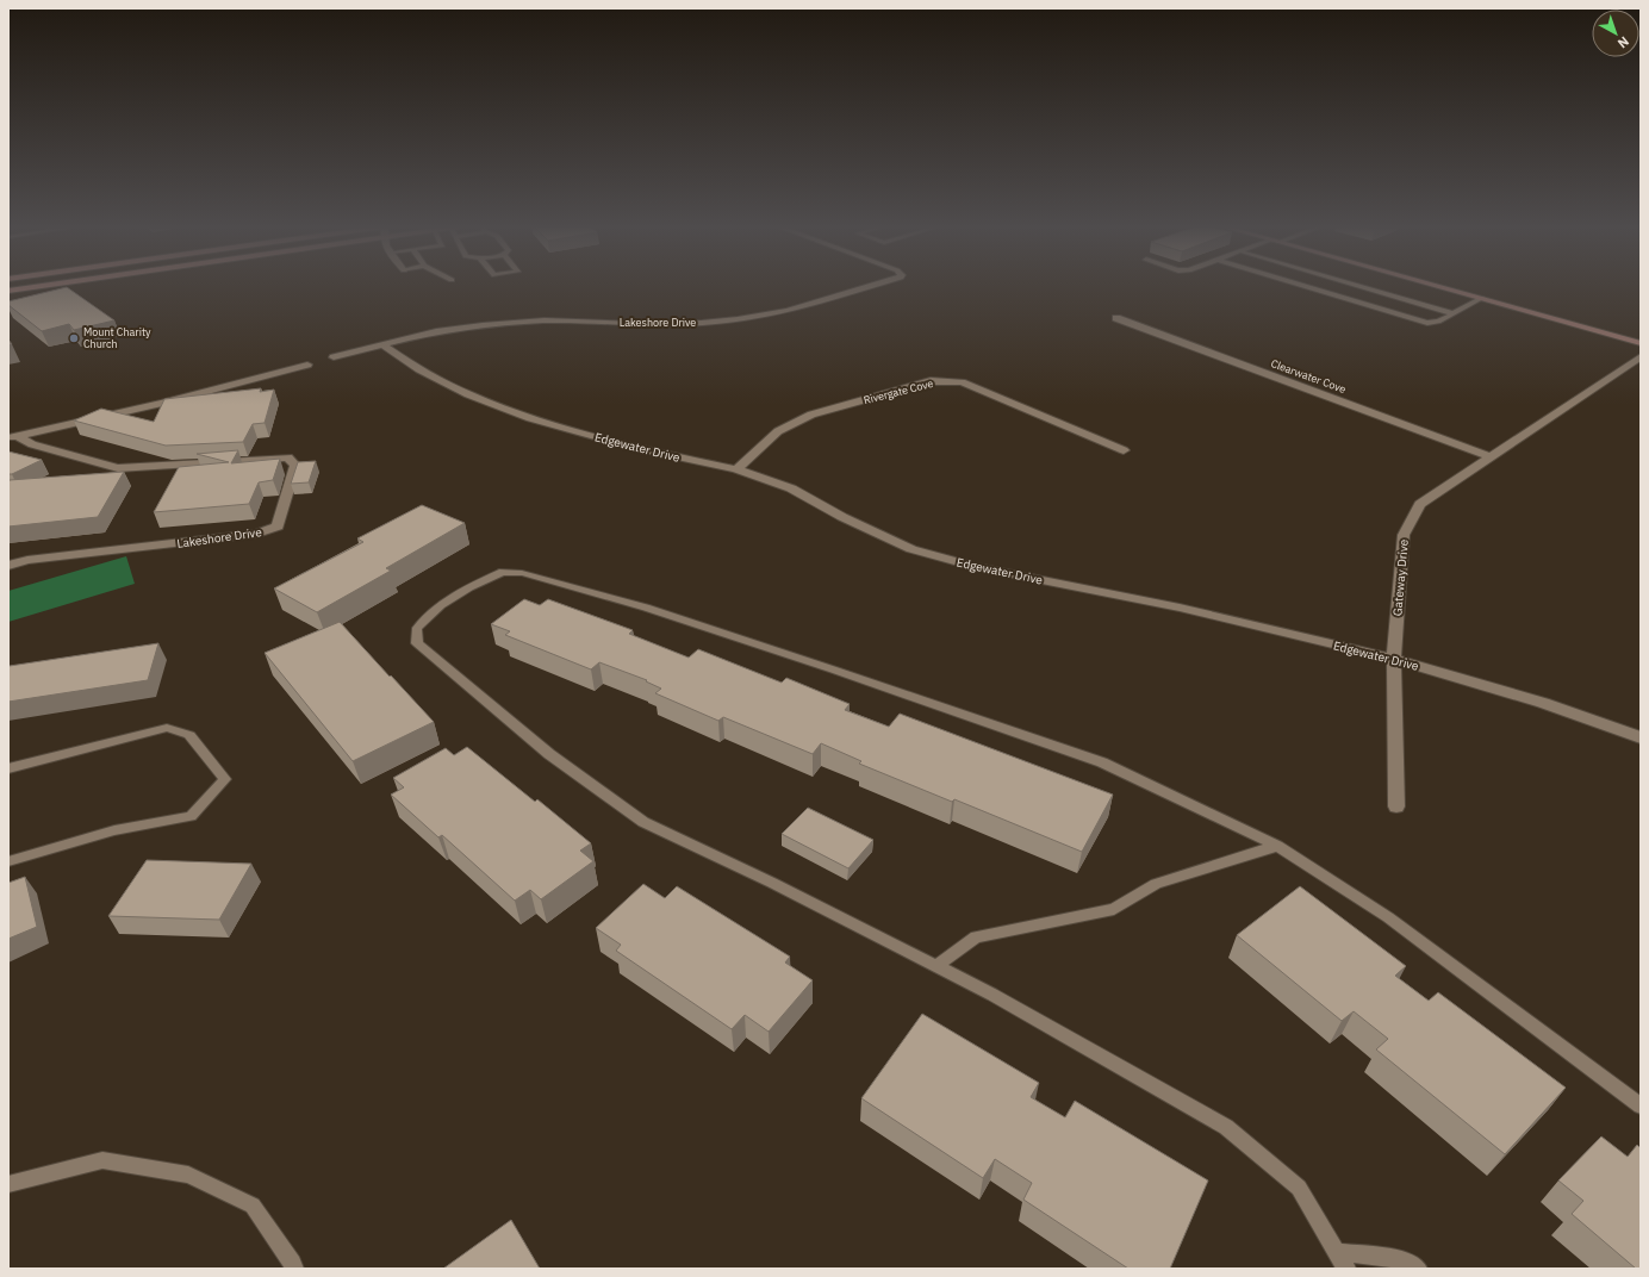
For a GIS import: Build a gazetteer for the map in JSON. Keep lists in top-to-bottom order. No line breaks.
{"streets":{"street":["Lakeshore Drive","Clearwater Cove","Rivergate Cove","Edgewater Drive","Gateway Drive"]},"crossings":[["Lakeshore Drive","Edgewater Drive"],["Clearwater Cove","Gateway Drive"],["Rivergate Cove","Edgewater Drive"],["Edgewater Drive","Gateway Drive"]],"places":["Mount Charity Church"],"north":"bottom right"}
